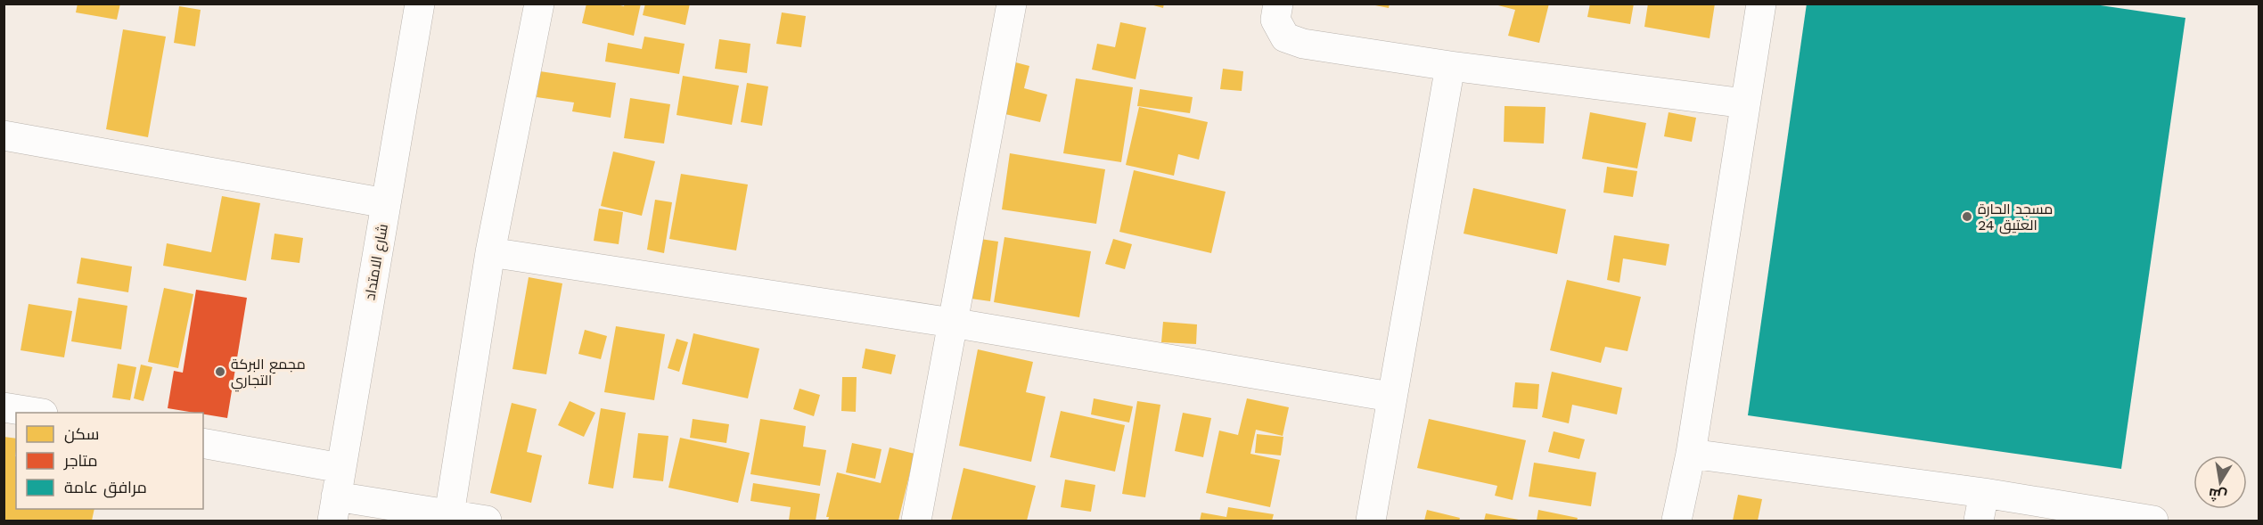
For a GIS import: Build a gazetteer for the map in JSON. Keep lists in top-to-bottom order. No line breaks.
{"streets":{"street":["شارع الامتداد"]},"places":["مسجد الحارة 24 العتيق","مجمع البركة التجاري"],"legend":["سكن","متاجر","مرافق عامة"],"north":"bottom"}
